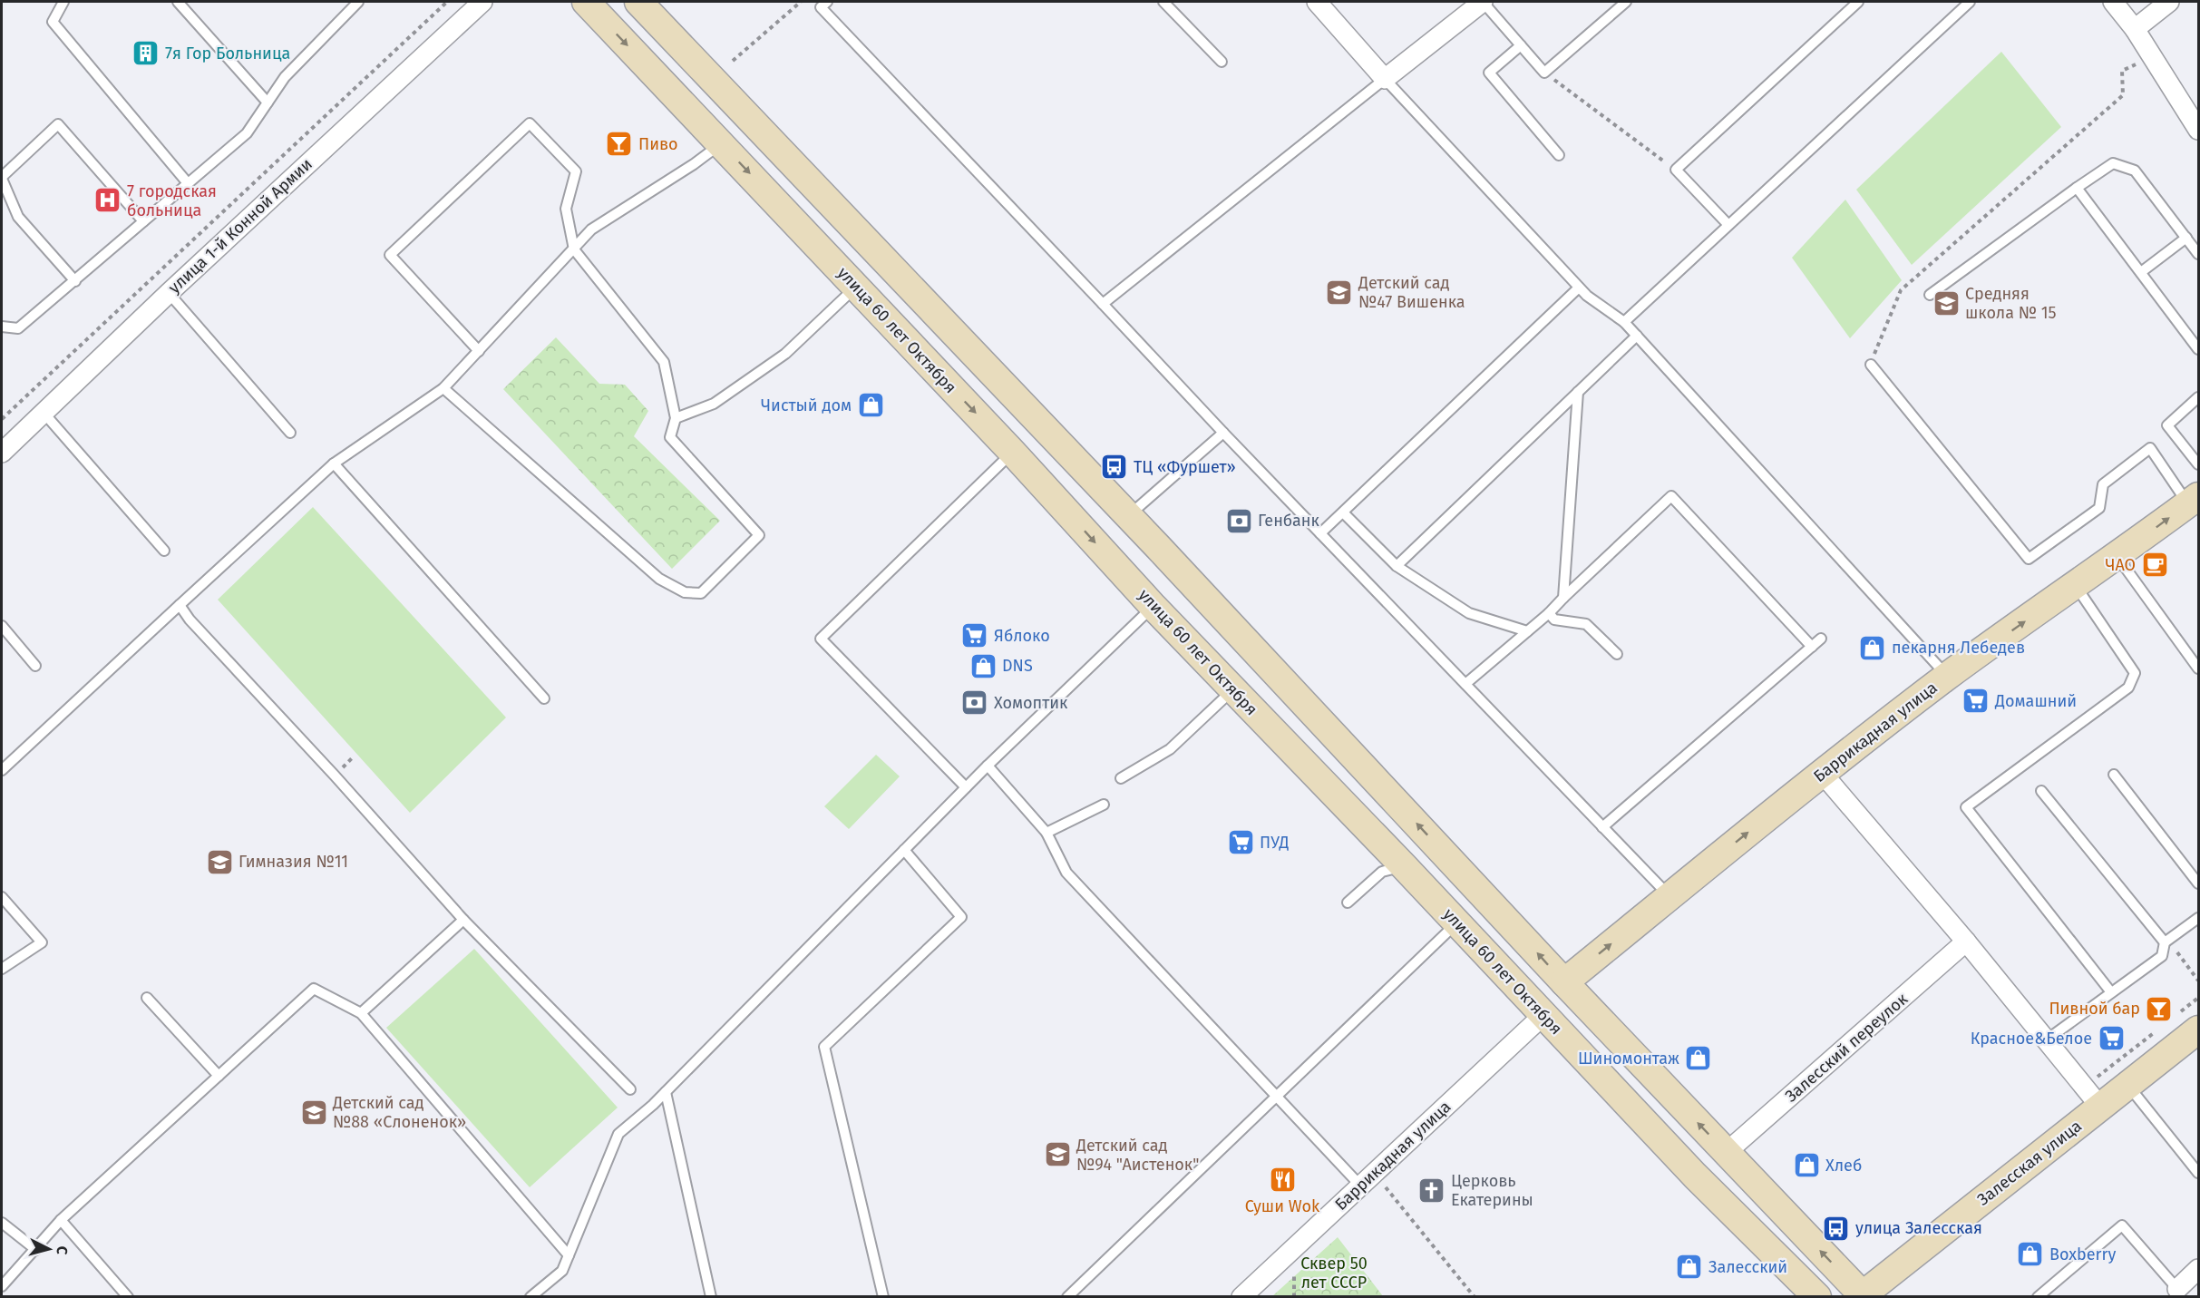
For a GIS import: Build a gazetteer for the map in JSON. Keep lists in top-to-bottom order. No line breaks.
{"streets":{"main road":["улица 60 лет Октября","Баррикадная улица","Залесская улица"],"street":["улица 1-й Конной Армии","Залесский переулок"]},"crossings":[["улица 60 лет Октября","Баррикадная улица"]],"one_way":["Баррикадная улица"],"parks":["Сквер 50 лет СССР"],"places":{"building":["7я Гор Больница"],"bar":["Пиво","Пивной бар"],"hospital":["7 городская больница"],"school or university":["Детский сад №47 Вишенка","Средняя школа № 15","Гимназия №11","Детский сад №88 «Слоненок»","Детский сад №94 \"Аистенок\""],"shop":["Чистый дом","пекарня Лебедев","DNS","Шиномонтаж","Хлеб","Boxberry","Залесский"],"bus stop":["ТЦ «Фуршет»","улица Залесская"],"bank":["Генбанк","Хомоптик"],"cafe":["ЧАО"],"supermarket":["Яблоко","Домашний","ПУД","Красное&Белое"],"restaurant":["Суши Wok"],"church":["Церковь Екатерины"]},"north":"right"}
